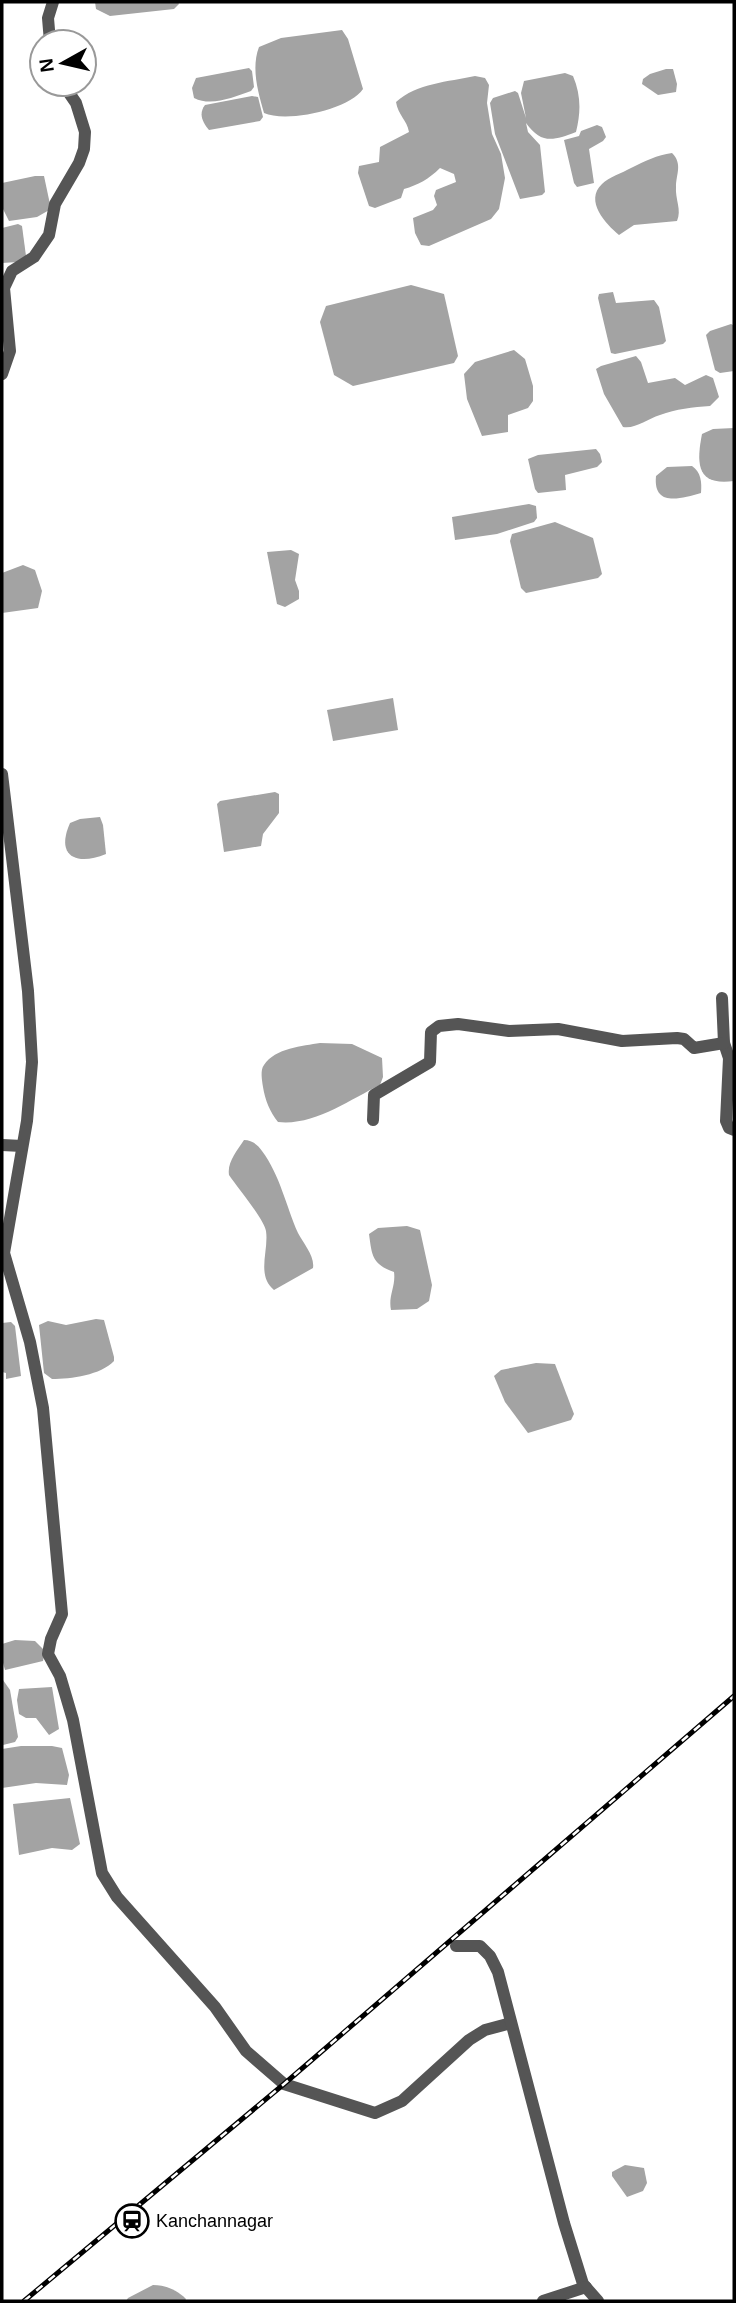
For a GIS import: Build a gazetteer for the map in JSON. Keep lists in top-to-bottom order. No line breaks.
{"places":{"station":["Kanchannagar"]},"north":"left"}
